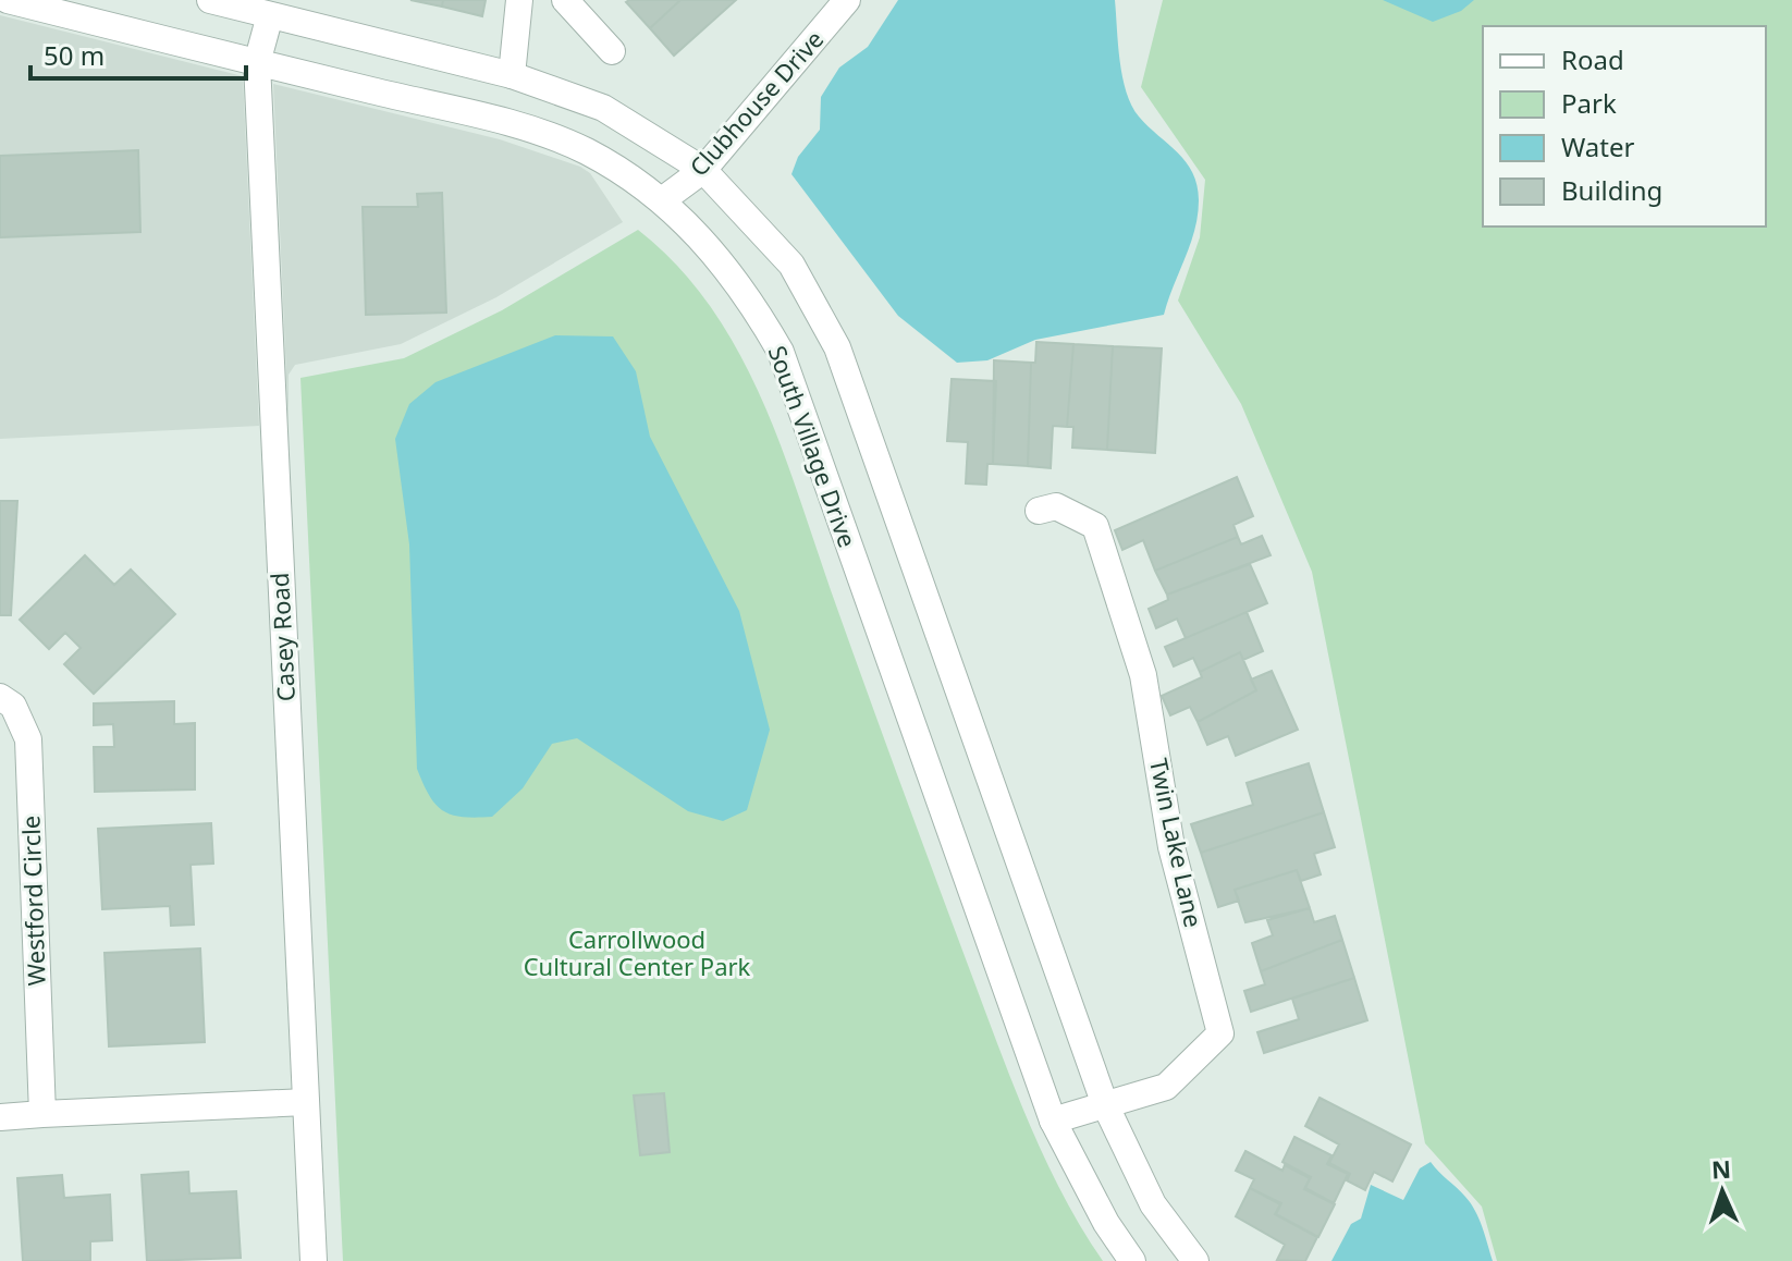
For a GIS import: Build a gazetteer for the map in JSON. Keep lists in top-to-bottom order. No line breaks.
{"streets":{"street":["Clubhouse Drive","South Village Drive","Casey Road","Twin Lake Lane","Westford Circle"]},"crossings":[["Clubhouse Drive","South Village Drive"],["South Village Drive","Casey Road"],["South Village Drive","Twin Lake Lane"]],"parks":["Carrollwood Cultural Center Park"],"legend":["Road","Park","Water","Building"],"scale_bar":"50 m","north":"top"}
